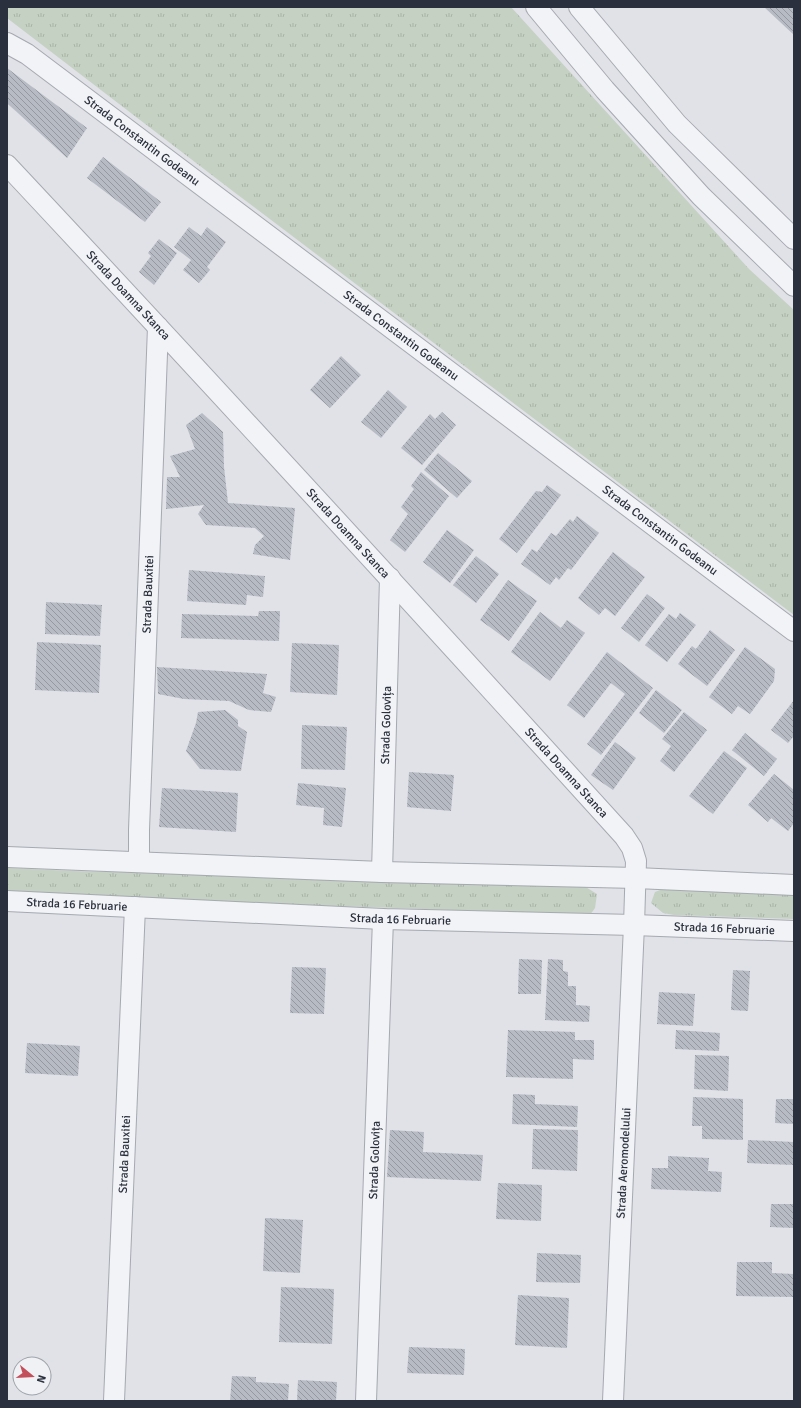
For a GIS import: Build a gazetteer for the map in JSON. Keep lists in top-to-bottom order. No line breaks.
{"streets":{"street":["Strada Constantin Godeanu","Strada Doamna Stanca","Strada Bauxitei","Strada Golovița","Strada 16 Februarie","Strada Aeromodelului"]},"crossings":[["Strada Doamna Stanca","Strada Bauxitei"],["Strada Doamna Stanca","Strada Golovița"],["Strada Doamna Stanca","Strada 16 Februarie"],["Strada Doamna Stanca","Strada Aeromodelului"],["Strada Bauxitei","Strada 16 Februarie"],["Strada Golovița","Strada 16 Februarie"],["Strada 16 Februarie","Strada Aeromodelului"]],"north":"right"}
